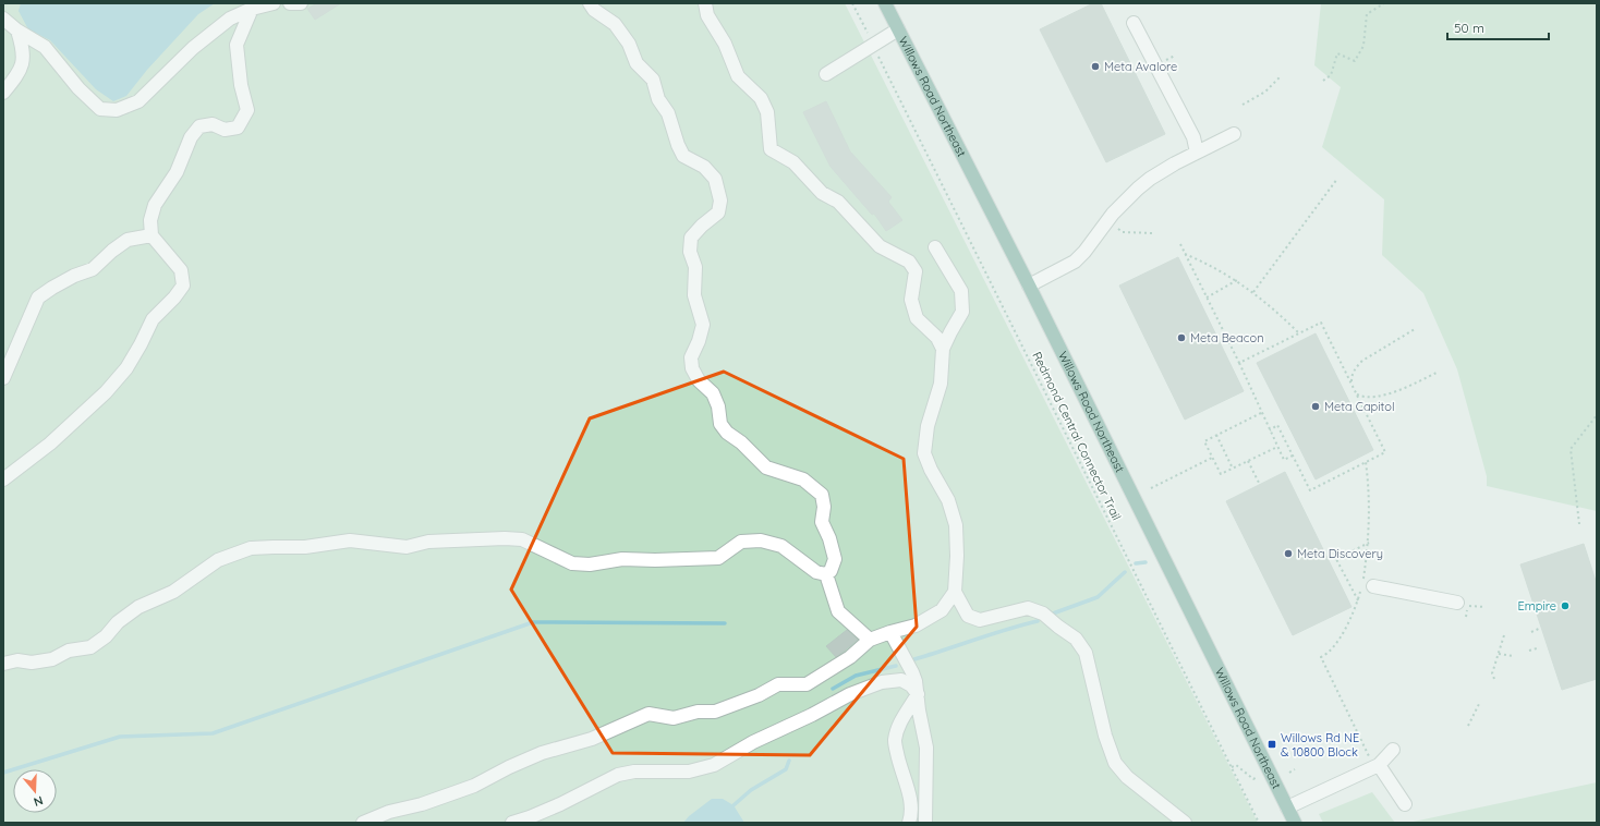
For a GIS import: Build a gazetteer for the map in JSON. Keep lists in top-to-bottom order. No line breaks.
{"streets":{"main road":["Willows Road Northeast"],"path":["Redmond Central Connector Trail"]},"places":{"other":["Meta Avalore","Meta Beacon","Meta Capitol","Meta Discovery","Empire"],"transit":["Willows Rd NE & 10800 Block"]},"scale_bar":"50 m","north":"bottom"}
